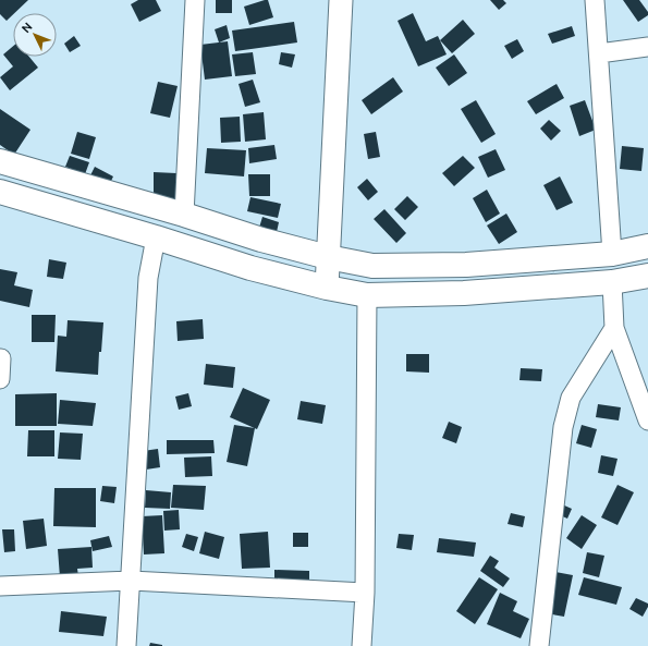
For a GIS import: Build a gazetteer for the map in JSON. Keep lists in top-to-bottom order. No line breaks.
{"north":"top left"}
